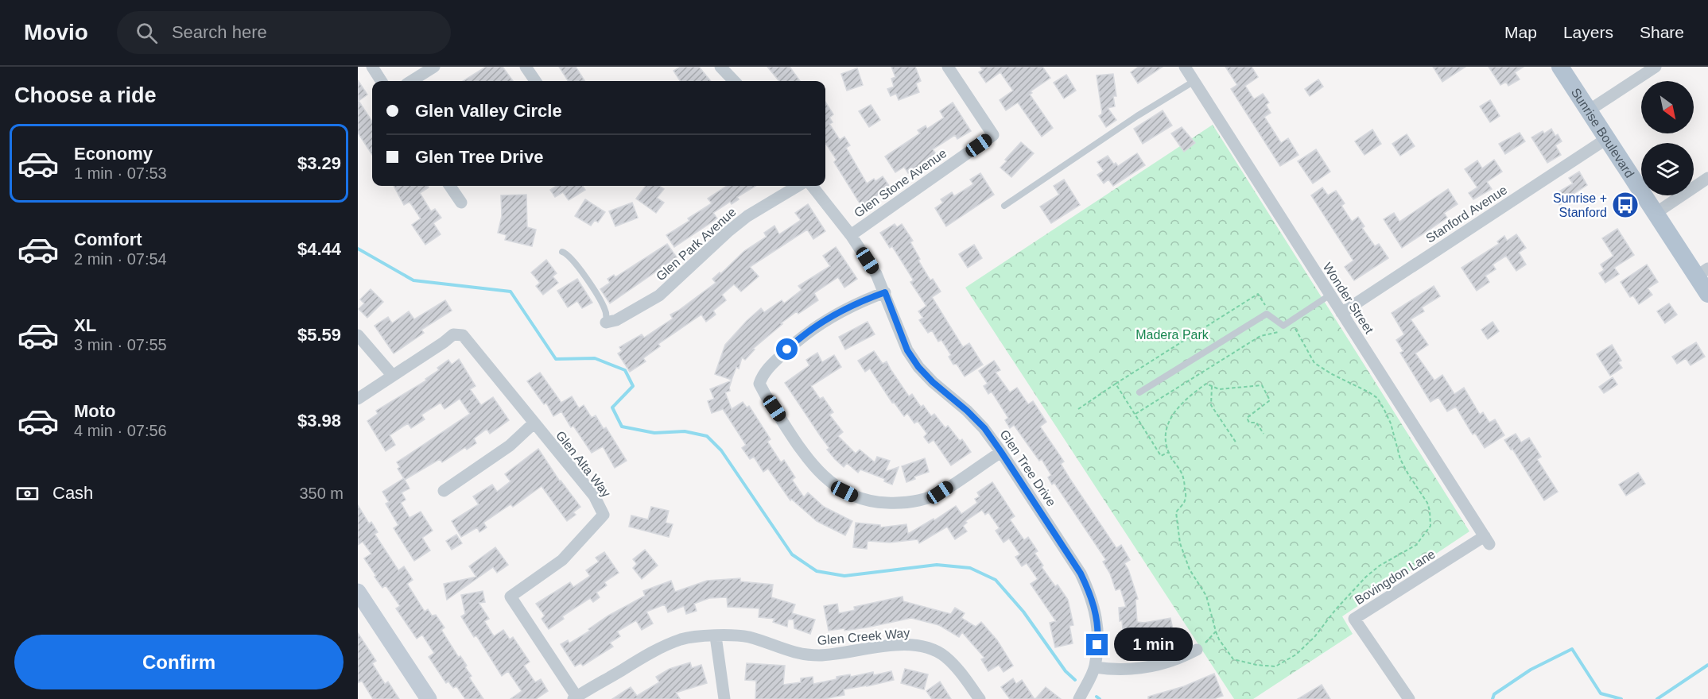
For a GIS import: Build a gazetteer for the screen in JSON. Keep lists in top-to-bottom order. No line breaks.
{"streets":{"main road":["Sunrise Boulevard"],"street":["Glen Stone Avenue","Stanford Avenue","Glen Park Avenue","Wonder Street","Glen Alta Way","Glen Tree Drive","Bovingdon Lane","Glen Creek Way"]},"crossings":[["Sunrise Boulevard","Stanford Avenue"],["Glen Stone Avenue","Glen Tree Drive"],["Stanford Avenue","Wonder Street"],["Wonder Street","Bovingdon Lane"],["Glen Alta Way","Glen Creek Way"]],"parks":["Madera Park"],"places":{"bus stop":["Sunrise + Stanford"]},"north":"bottom right","page":{"header":"Movio","search":"Search here","nav":["Map","Layers","Share"],"heading":"Choose a ride","banner":["Glen Valley Circle","Glen Tree Drive"],"list":[{"name":"Economy","note":"1 min · 07:53","value":"$3.29"},{"name":"Comfort","note":"2 min · 07:54","value":"$4.44"},{"name":"XL","note":"3 min · 07:55","value":"$5.59"},{"name":"Moto","note":"4 min · 07:56","value":"$3.98"}],"pay":["Cash","350 m"],"buttons":"Confirm","bubble":"1 min"}}
